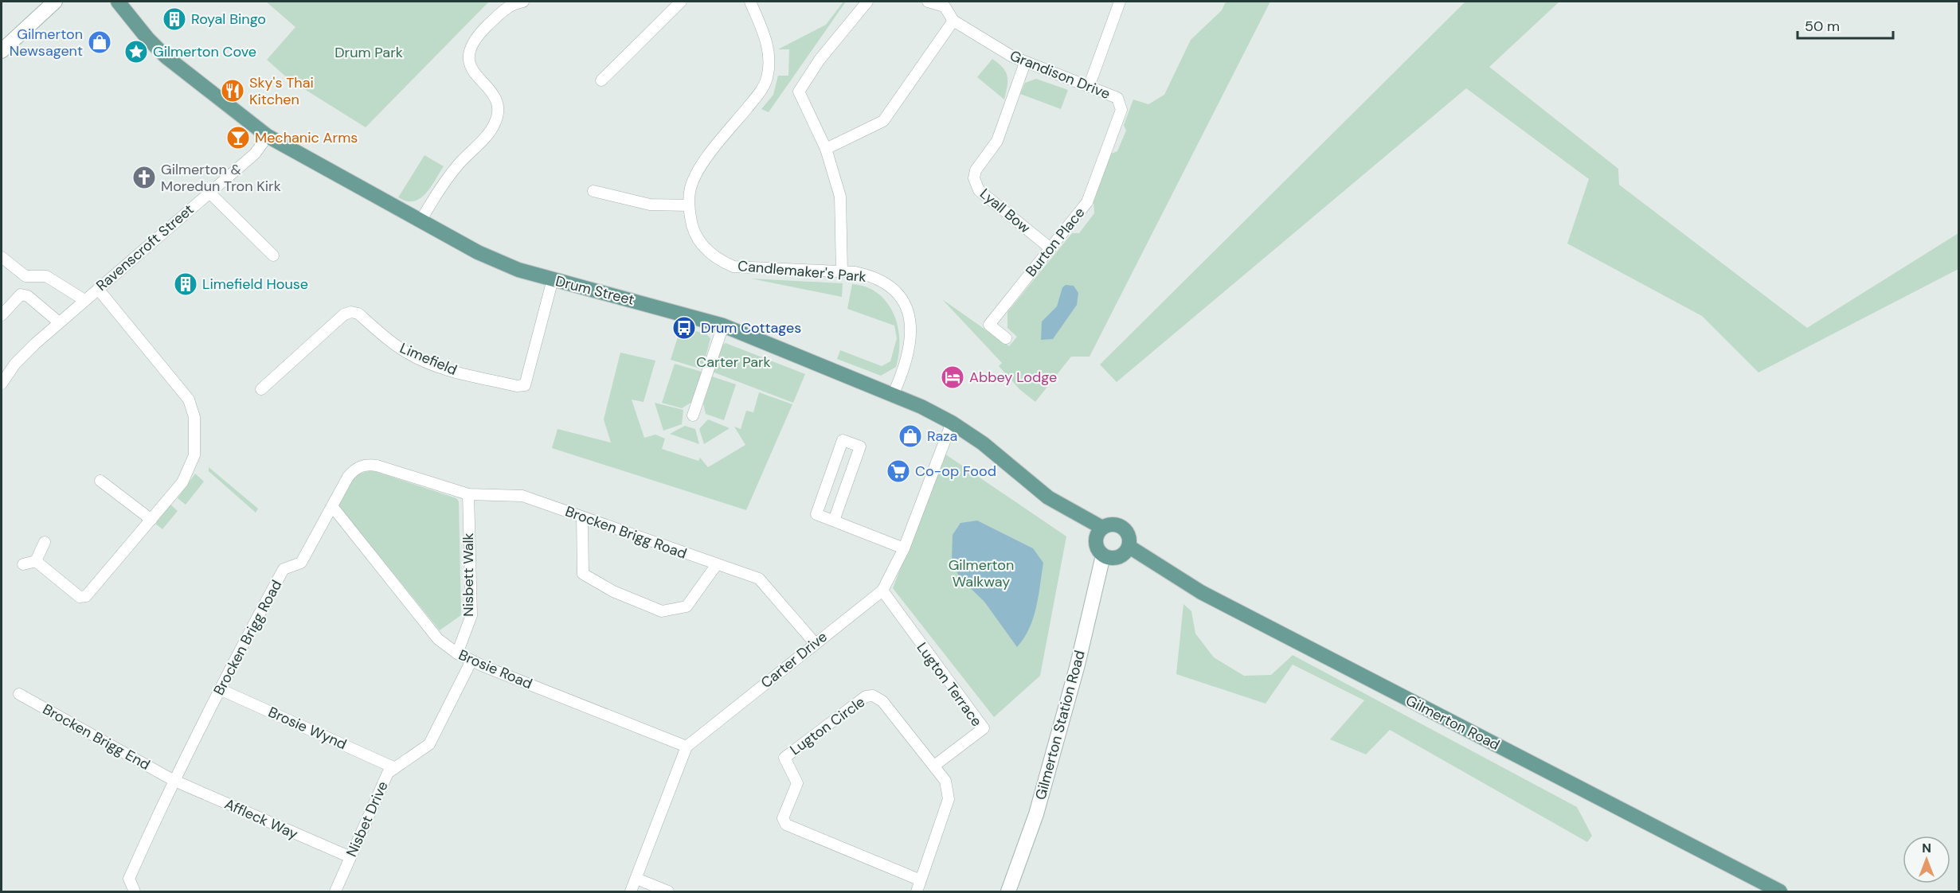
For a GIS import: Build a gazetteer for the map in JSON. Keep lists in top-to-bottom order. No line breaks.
{"streets":{"main road":["Drum Street","Gilmerton Road"],"street":["Grandison Drive","Lyall Bow","Burton Place","Ravenscroft Street","Candlemaker's Park","Limefield","Brocken Brigg Road","Nisbett Walk","Carter Drive","Brosie Road","Lugton Terrace","Gilmerton Station Road","Lugton Circle","Brosie Wynd","Brocken Brigg End","Affleck Way","Nisbet Drive"]},"crossings":[["Grandison Drive","Lyall Bow"],["Grandison Drive","Burton Place"],["Lyall Bow","Burton Place"],["Ravenscroft Street","Drum Street"],["Candlemaker's Park","Drum Street"],["Drum Street","Limefield"],["Drum Street","Carter Drive"],["Drum Street","Gilmerton Road"],["Drum Street","Gilmerton Station Road"],["Brocken Brigg Road","Nisbett Walk"],["Brocken Brigg Road","Carter Drive"],["Brocken Brigg Road","Brosie Road"],["Brocken Brigg Road","Brosie Wynd"],["Brocken Brigg Road","Brocken Brigg End"],["Brocken Brigg Road","Affleck Way"],["Nisbett Walk","Brosie Road"],["Carter Drive","Brosie Road"],["Carter Drive","Lugton Terrace"],["Brosie Road","Nisbet Drive"],["Lugton Terrace","Lugton Circle"],["Gilmerton Road","Gilmerton Station Road"],["Brosie Wynd","Nisbet Drive"],["Brocken Brigg End","Affleck Way"],["Affleck Way","Nisbet Drive"]],"parks":["Drum Park","Carter Park","Gilmerton Walkway"],"places":{"building":["Royal Bingo","Limefield House"],"shop":["Gilmerton Newsagent","Raza"],"place":["Gilmerton Cove"],"restaurant":["Sky's Thai Kitchen"],"bar":["Mechanic Arms"],"church":["Gilmerton & Moredun Tron Kirk"],"bus stop":["Drum Cottages"],"hotel":["Abbey Lodge"],"supermarket":["Co-op Food"]},"scale_bar":"50 m","north":"top"}
